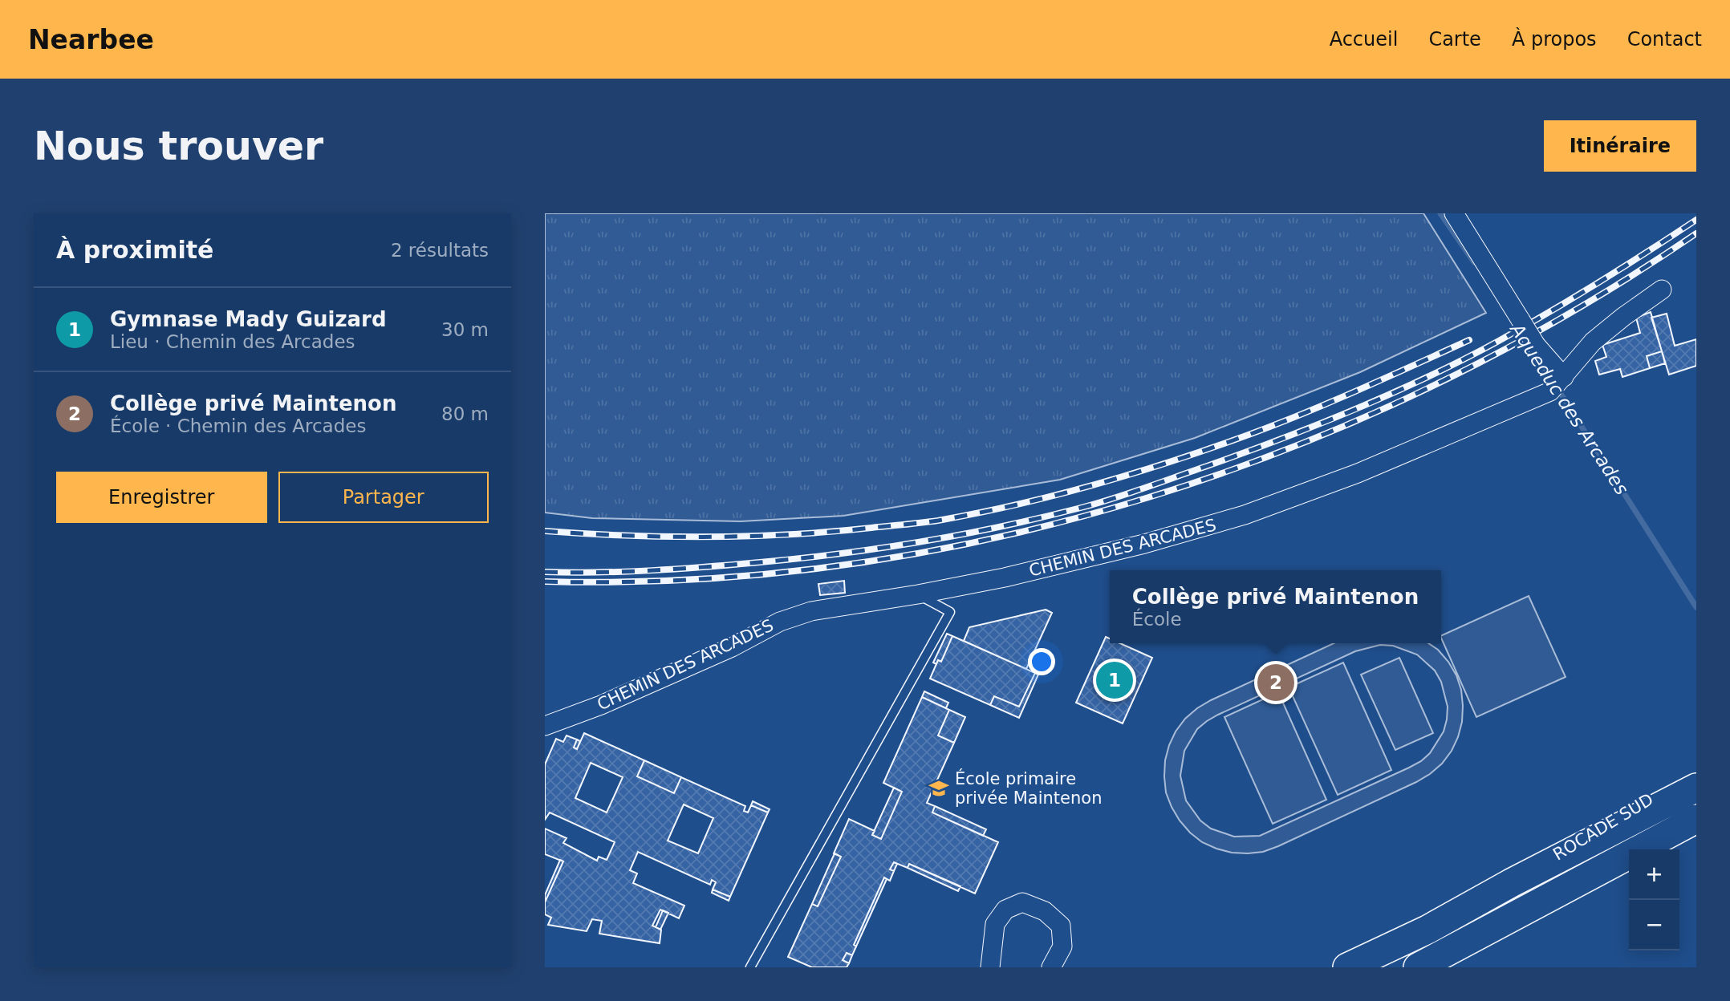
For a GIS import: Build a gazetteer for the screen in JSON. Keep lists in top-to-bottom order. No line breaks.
{"streets":{"main road":["ROCADE SUD"],"street":["CHEMIN DES ARCADES"]},"water":["Aqueduc des Arcades"],"places":{"school or university":["École primaire privée Maintenon"]},"page":{"header":"Nearbee","nav":["Accueil","Carte","À propos","Contact"],"buttons":["Itinéraire",["Enregistrer","Partager"]],"title":"Nous trouver","heading":["À proximité","2 résultats"],"list":[{"mark":"1","name":"Gymnase Mady Guizard","note":"Lieu · Chemin des Arcades","value":"30 m"},{"mark":"2","name":"Collège privé Maintenon","note":"École · Chemin des Arcades","value":"80 m"}],"popup":["Collège privé Maintenon","École"],"pins":["1","2"],"map_buttons":["+","−"]}}
